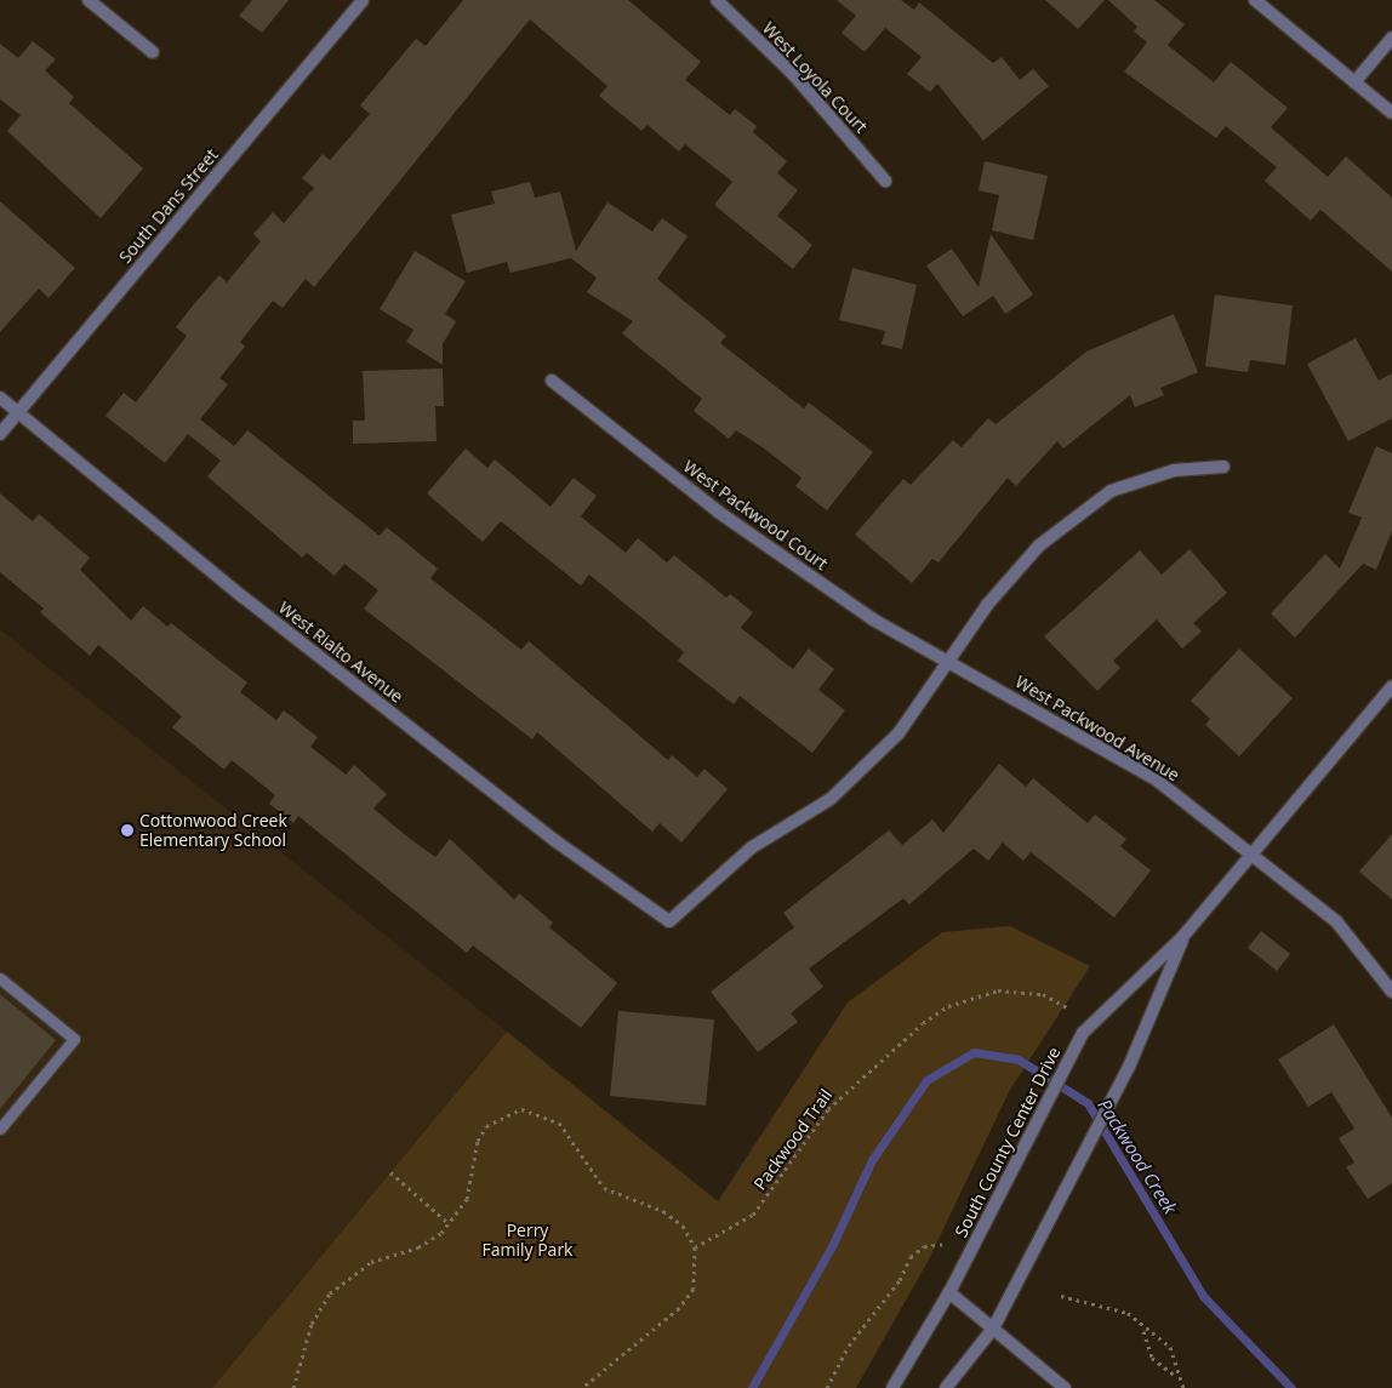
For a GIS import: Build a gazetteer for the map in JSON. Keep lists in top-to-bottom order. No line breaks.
{"streets":{"street":["West Loyola Court","South Dans Street","West Packwood Court","West Rialto Avenue","West Packwood Avenue","South County Center Drive"],"path":["Packwood Trail"]},"crossings":[["South Dans Street","West Rialto Avenue"],["West Packwood Court","West Rialto Avenue"],["West Packwood Court","West Packwood Avenue"],["West Rialto Avenue","West Packwood Avenue"],["West Packwood Avenue","South County Center Drive"]],"water":["Packwood Creek"],"parks":["Perry Family Park"],"places":["Cottonwood Creek Elementary School"]}
